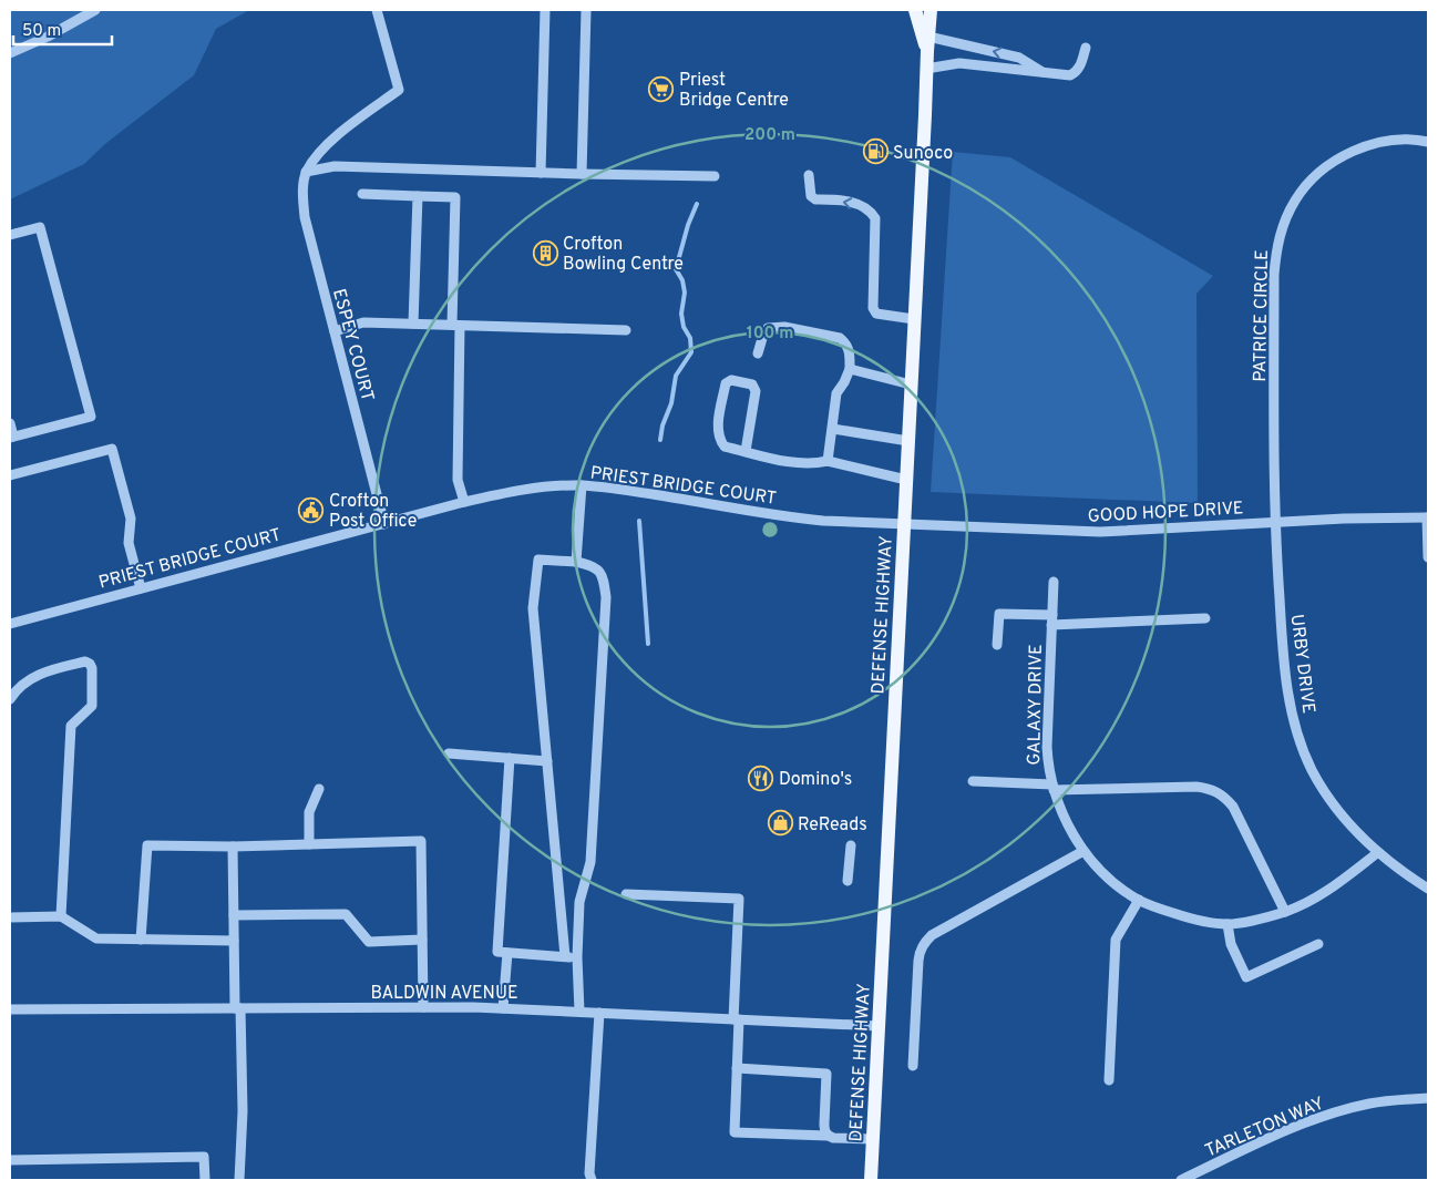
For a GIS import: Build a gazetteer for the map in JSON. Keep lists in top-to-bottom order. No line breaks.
{"streets":{"main road":["DEFENSE HIGHWAY"],"street":["PATRICE CIRCLE","ESPEY COURT","PRIEST BRIDGE COURT","GOOD HOPE DRIVE","URBY DRIVE","GALAXY DRIVE","BALDWIN AVENUE","TARLETON WAY"]},"crossings":[["PATRICE CIRCLE","GOOD HOPE DRIVE"],["PATRICE CIRCLE","URBY DRIVE"],["ESPEY COURT","PRIEST BRIDGE COURT"],["PRIEST BRIDGE COURT","GOOD HOPE DRIVE"],["PRIEST BRIDGE COURT","DEFENSE HIGHWAY"],["GOOD HOPE DRIVE","DEFENSE HIGHWAY"],["GOOD HOPE DRIVE","URBY DRIVE"],["DEFENSE HIGHWAY","BALDWIN AVENUE"],["URBY DRIVE","GALAXY DRIVE"]],"places":{"supermarket":["Priest Bridge Centre"],"fuel station":["Sunoco"],"building":["Crofton Bowling Centre"],"public building":["Crofton Post Office"],"restaurant":["Domino's"],"shop":["ReReads"]},"scale_bar":"50 m","rings":["200 m","100 m"]}
